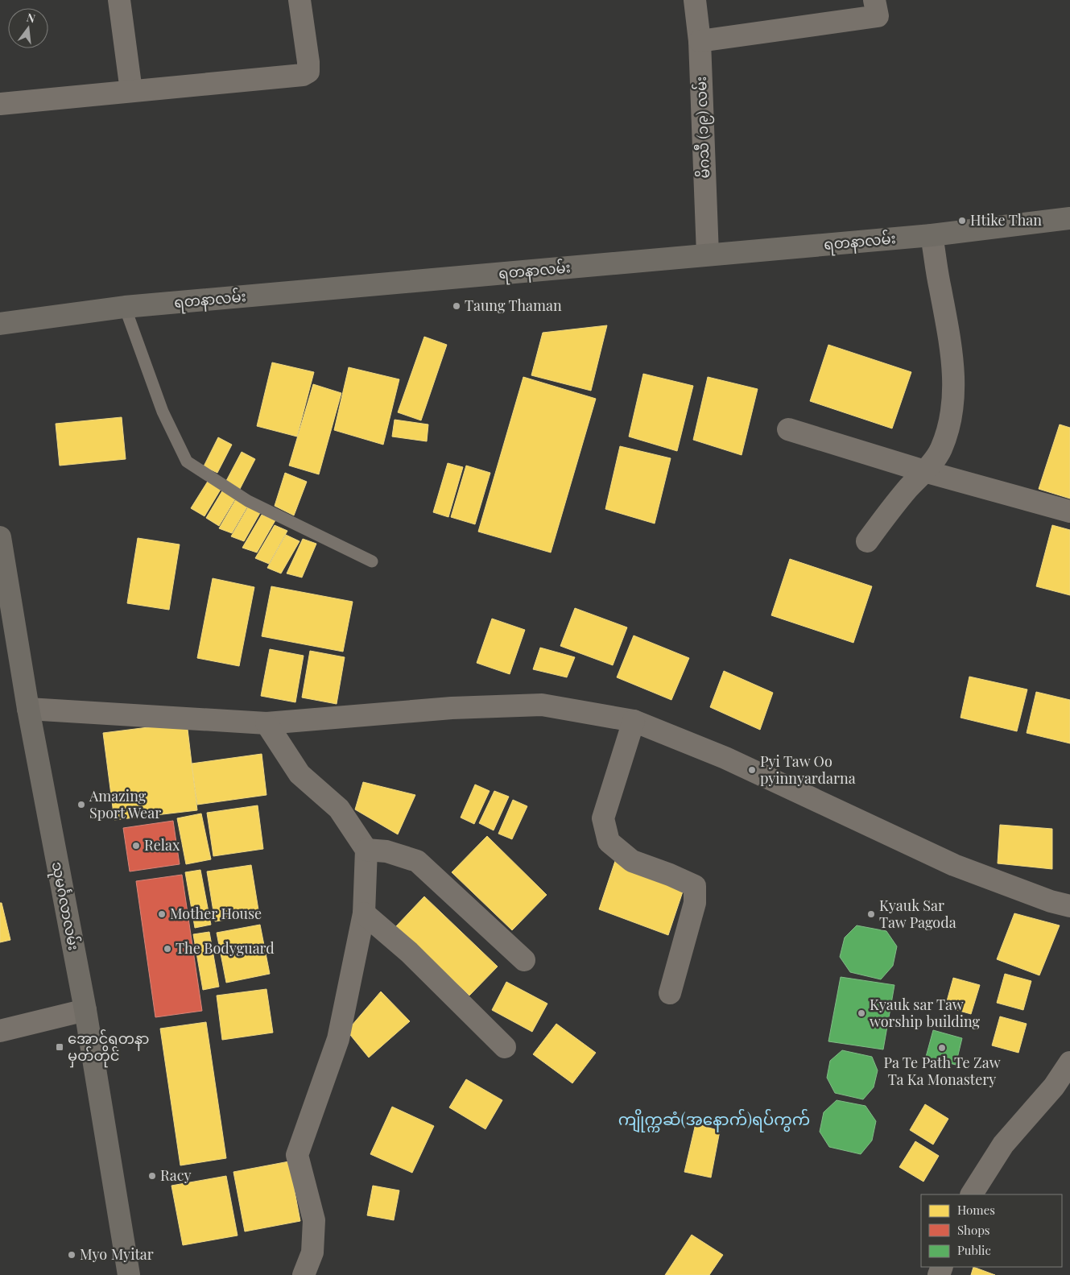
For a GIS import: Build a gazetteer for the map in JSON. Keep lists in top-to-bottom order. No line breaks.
{"streets":{"main road":["ရတနာလမ်း","သုမင်္ဂလာလမ်း"],"street":["မိဂသီ (၁၉) လမ်း"]},"crossings":[["မိဂသီ (၁၉) လမ်း","ရတနာလမ်း"]],"districts":["ကျိုက္ကဆံ(အနောက်)ရပ်ကွက်"],"places":{"other":["Htike Than","Taung Thaman","Pyi Taw Oo pyinnyardarna","Amazing Sport Wear","Relax","Mother House","Kyauk Sar Taw Pagoda","The Bodyguard","Kyauk sar Taw worship building","Pa Te Path Te Zaw Ta Ka Monastery","Racy","Myo Myitar"],"transit":["အောင်ရတနာ မှတ်တိုင်"]},"legend":["Homes","Shops","Public"],"north":"top"}
